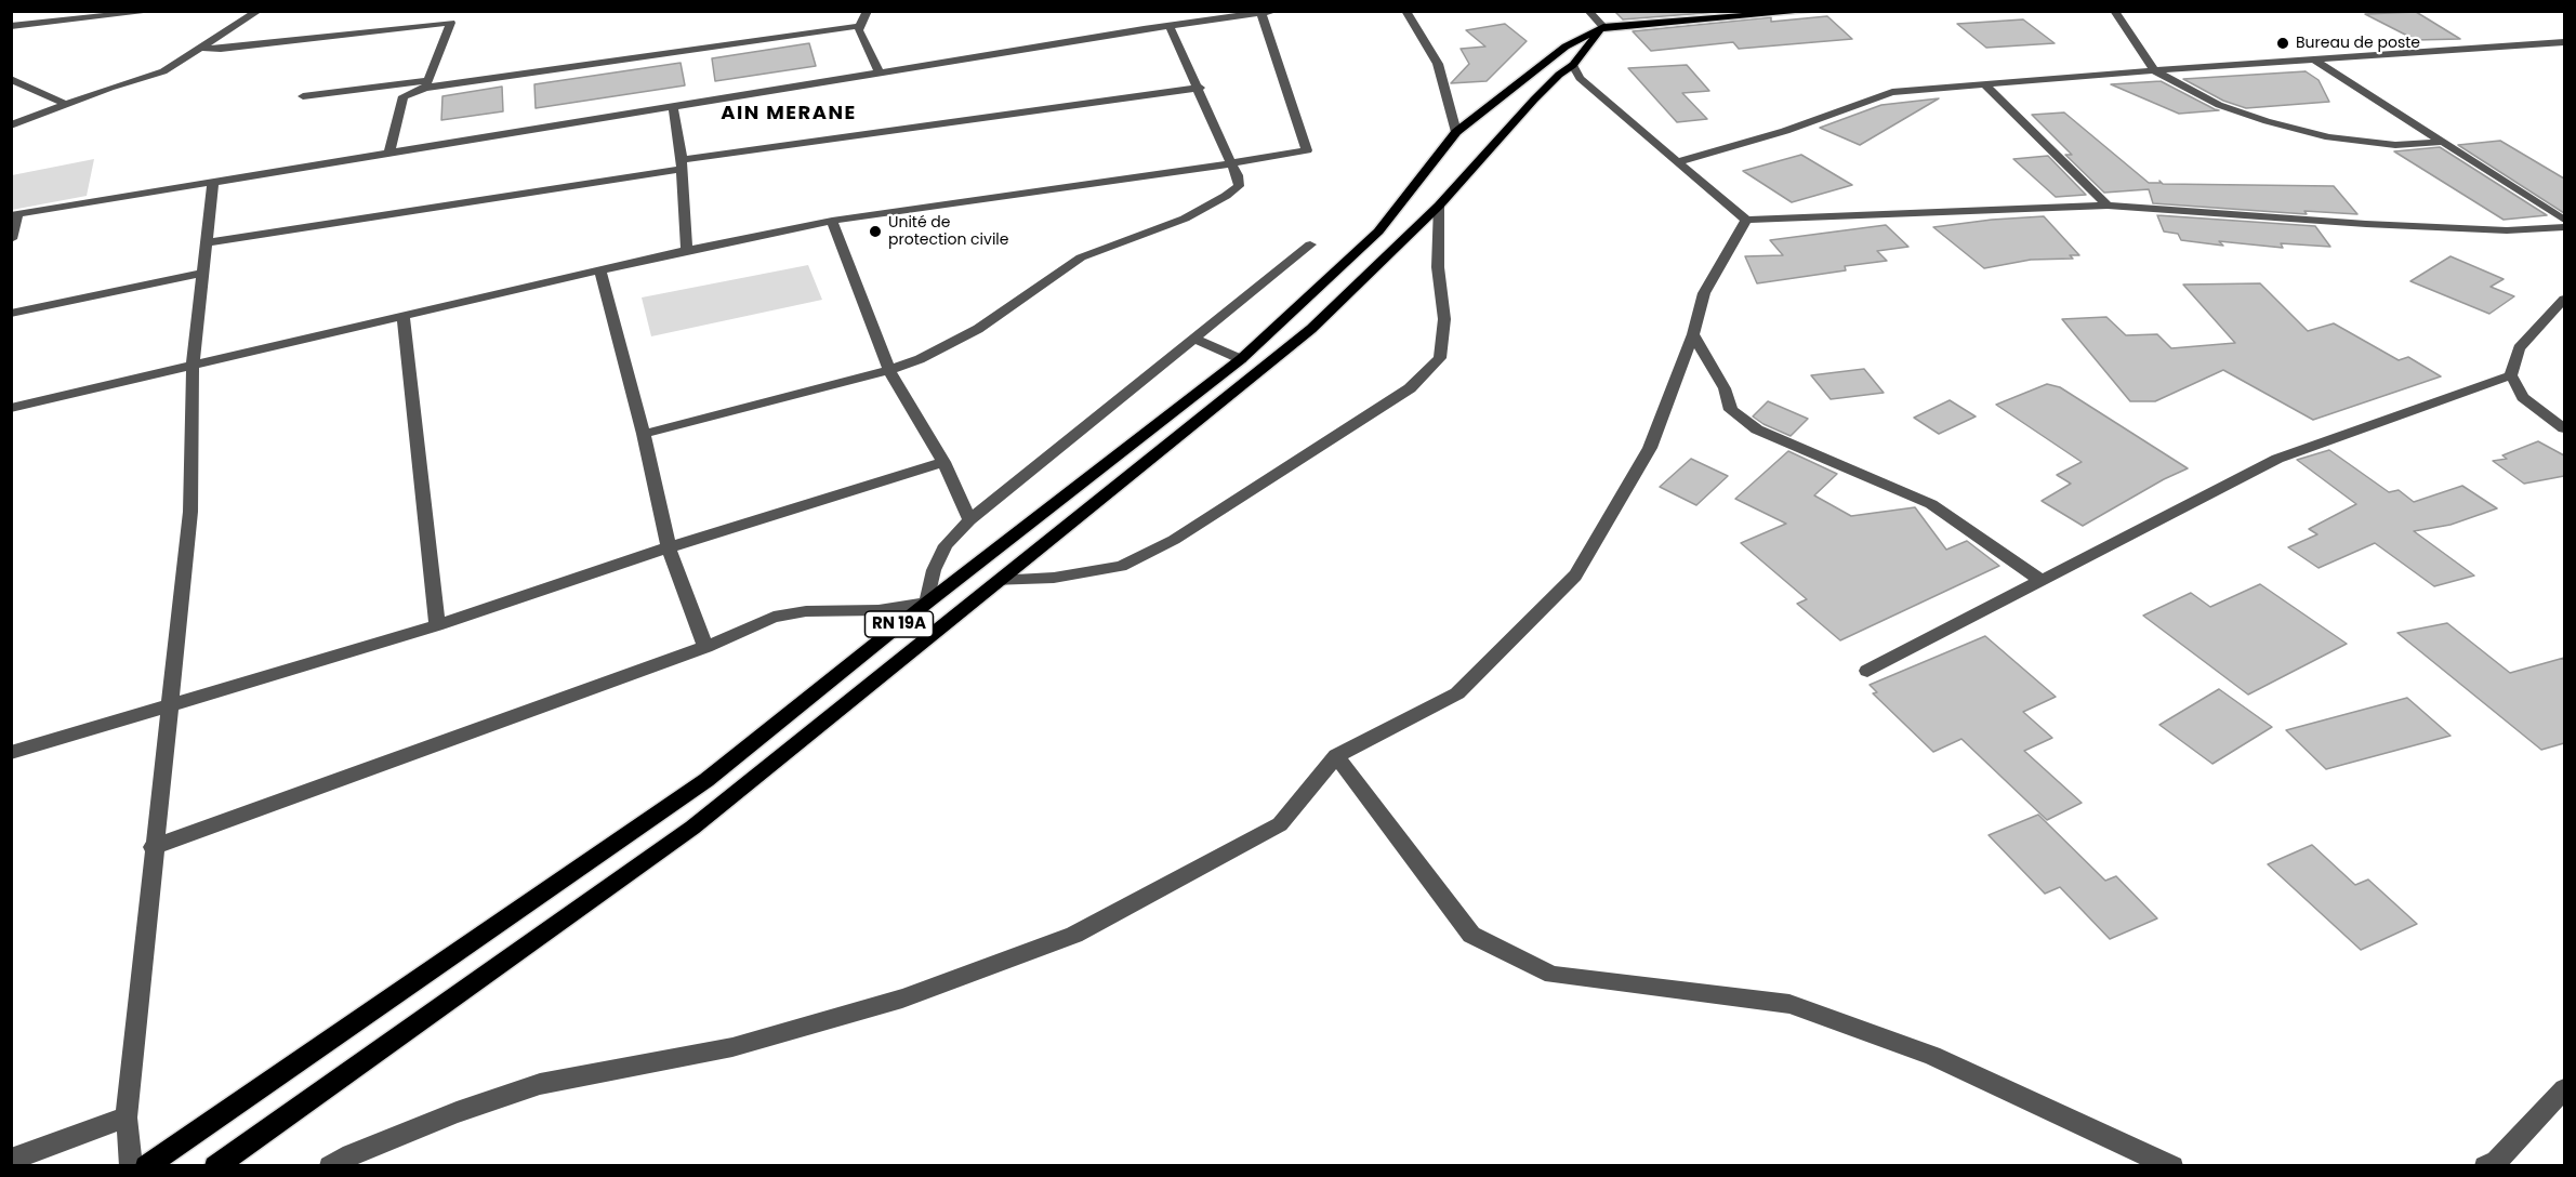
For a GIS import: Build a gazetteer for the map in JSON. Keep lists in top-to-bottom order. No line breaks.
{"streets":{"main road":["RN 19A"]},"districts":["AIN MERANE"],"places":["Bureau de poste","Unité de protection civile"]}
